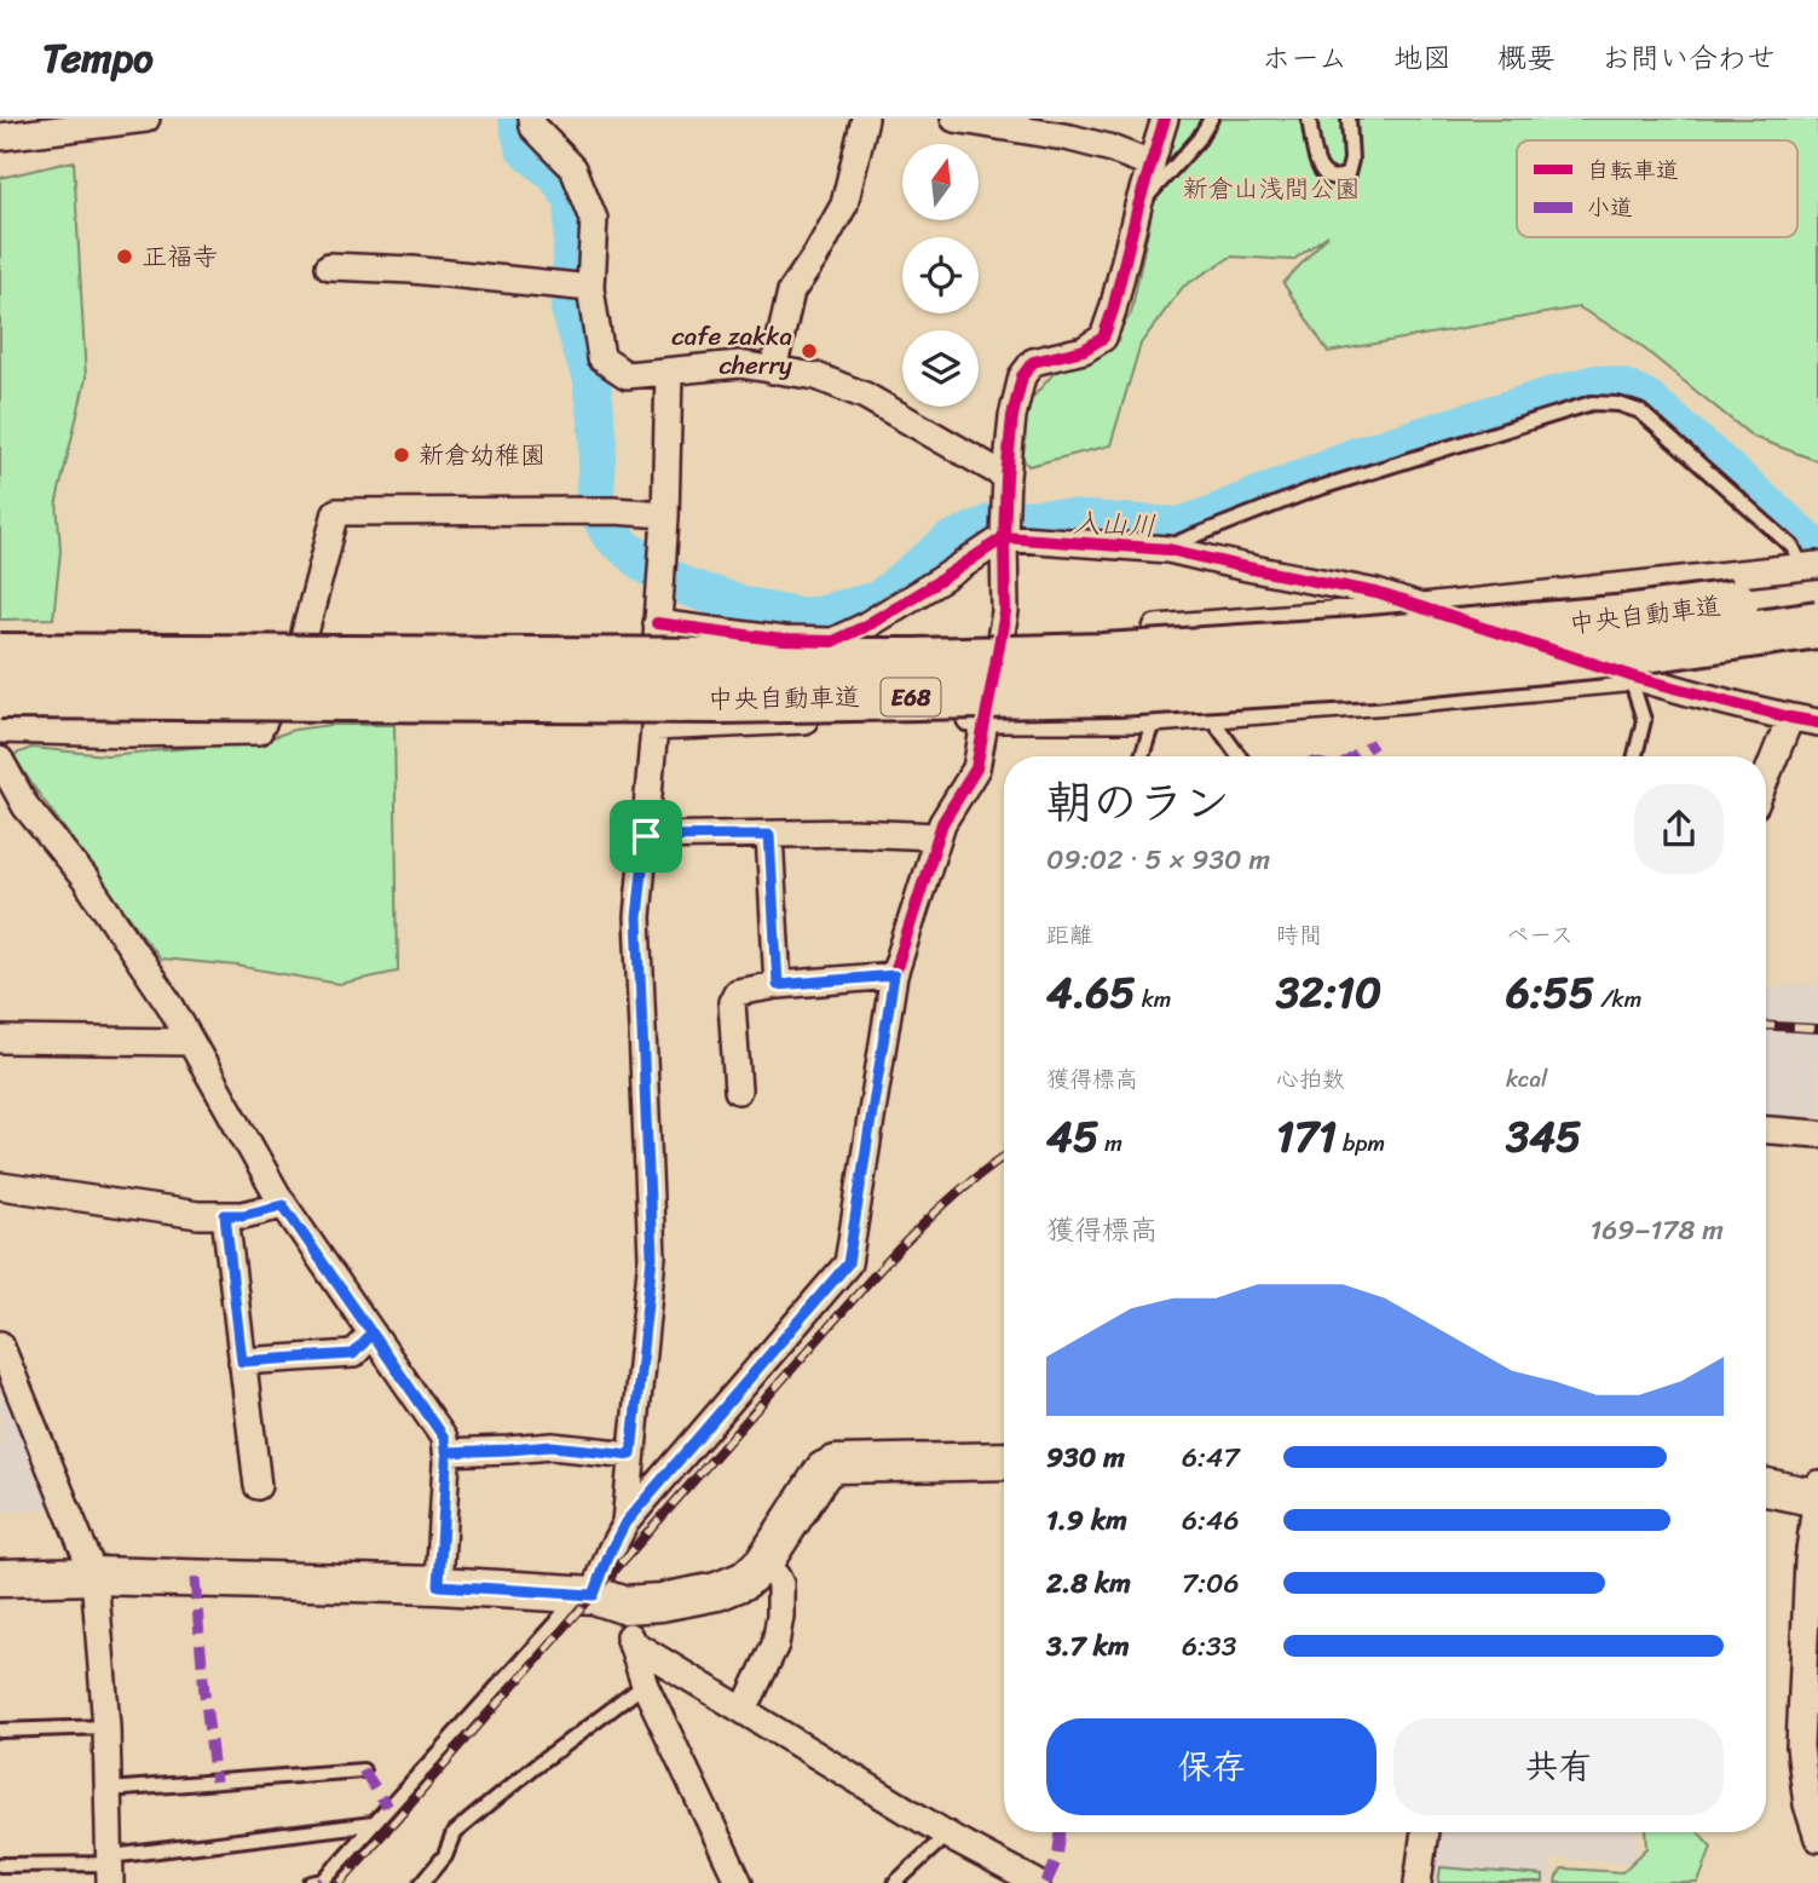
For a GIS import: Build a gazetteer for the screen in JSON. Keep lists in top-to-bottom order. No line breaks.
{"streets":{"highway":["中央自動車道","E68"]},"water":["入山川"],"parks":["新倉山浅間公園"],"places":["正福寺","cafe zakka cherry","新倉幼稚園"],"legend":["自転車道","小道"],"north":"top","page":{"header":"Tempo","nav":["ホーム","地図","概要","お問い合わせ"],"heading":["朝のラン","09:02 · 5 × 930 m"],"stats":[["距離","4.65 km"],["時間","32:10"],["ペース","6:55 /km"],["獲得標高","45 m"],["心拍数","171 bpm"],["kcal","345"]],"chart":["獲得標高","169–178 m"],"list":[{"name":"930 m","note":"6:47"},{"name":"1.9 km","note":"6:46"},{"name":"2.8 km","note":"7:06"},{"name":"3.7 km","note":"6:33"}],"buttons":["保存","共有"]}}
